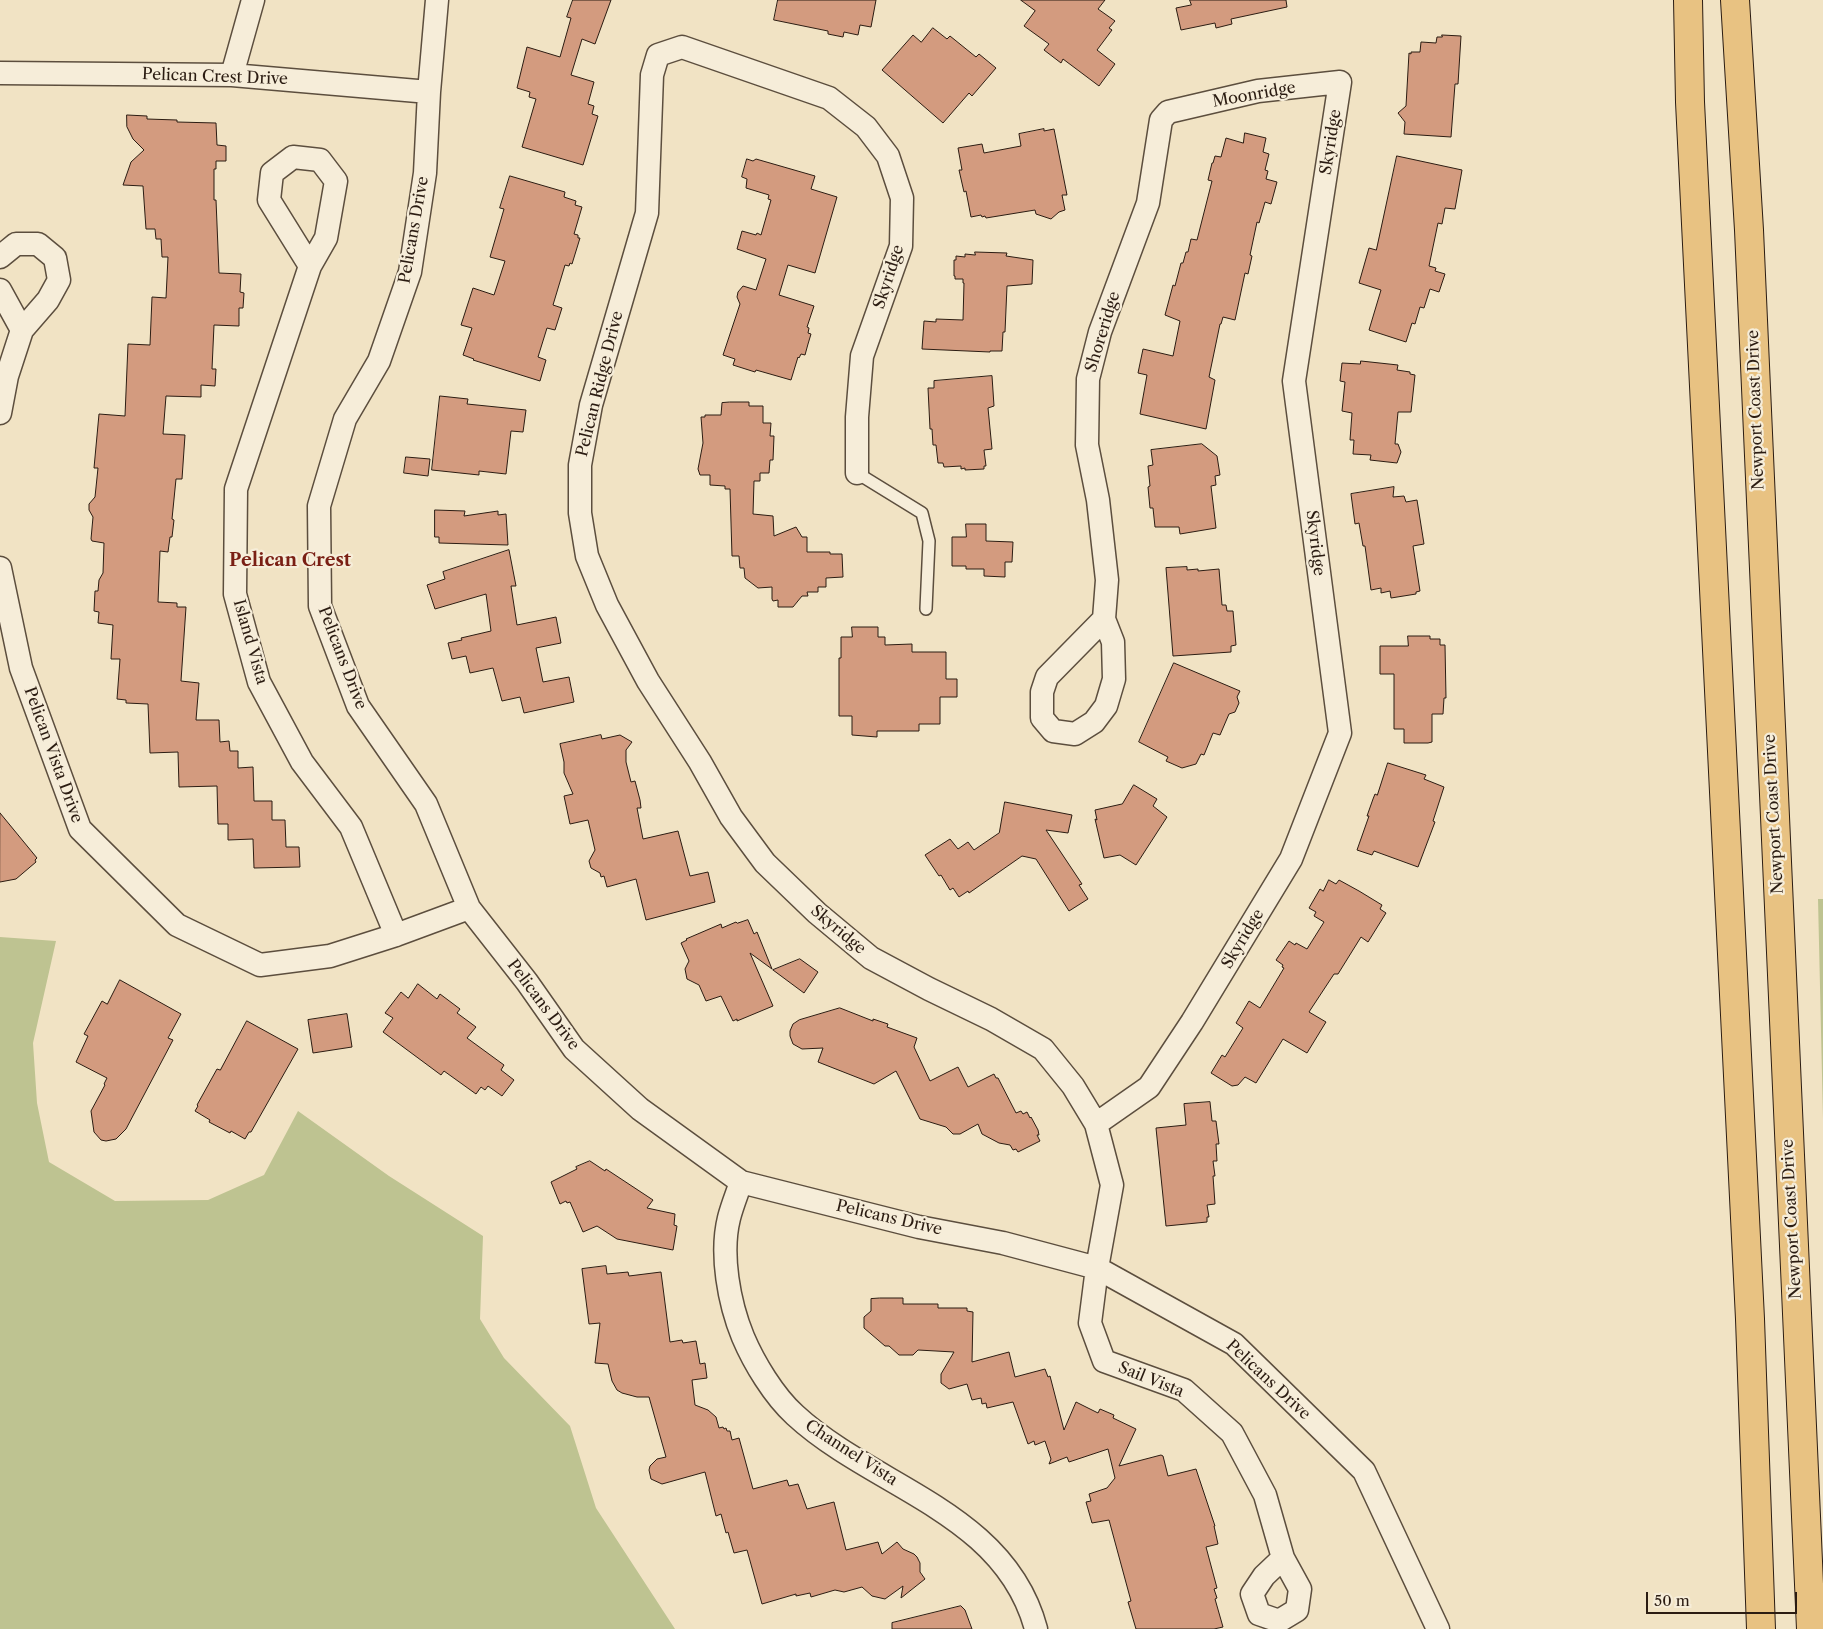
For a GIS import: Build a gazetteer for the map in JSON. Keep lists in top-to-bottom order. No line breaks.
{"streets":{"main road":["Newport Coast Drive"],"street":["Pelican Crest Drive","Moonridge","Skyridge","Pelicans Drive","Shoreridge","Pelican Ridge Drive","Island Vista","Pelican Vista Drive","Sail Vista","Channel Vista"]},"crossings":[["Pelican Crest Drive","Pelicans Drive"],["Moonridge","Skyridge"],["Moonridge","Shoreridge"],["Skyridge","Pelican Ridge Drive"],["Skyridge","Sail Vista"],["Pelicans Drive","Pelican Vista Drive"],["Pelicans Drive","Sail Vista"],["Pelicans Drive","Channel Vista"],["Island Vista","Pelican Vista Drive"]],"districts":["Pelican Crest"],"scale_bar":"50 m"}
